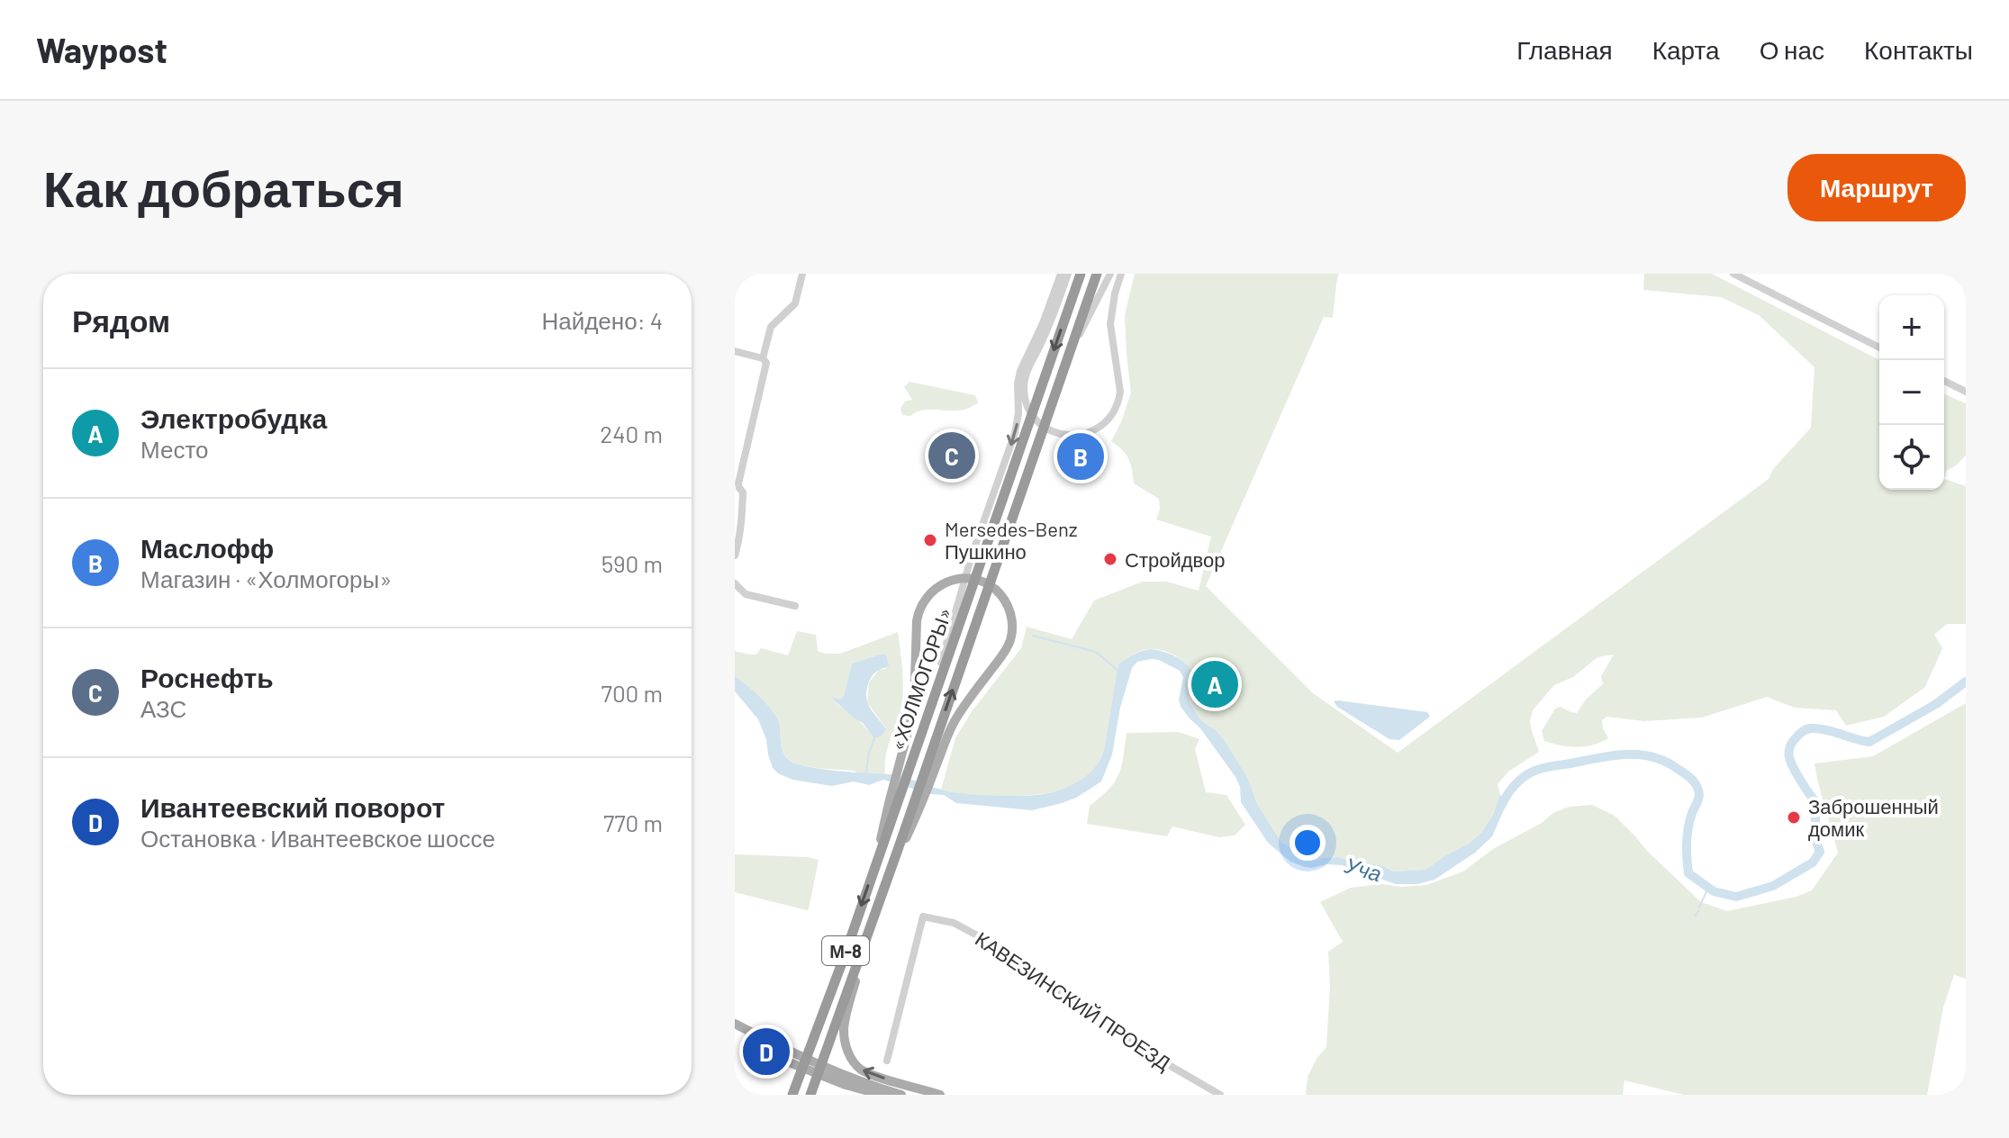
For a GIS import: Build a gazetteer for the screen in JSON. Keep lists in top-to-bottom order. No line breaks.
{"streets":{"highway":["«ХОЛМОГОРЫ»","М-8"],"street":["КАВЕЗИНСКИЙ ПРОЕЗД"]},"water":["Уча"],"places":["Mersedes-Benz Пушкино","Стройдвор","Заброшенный домик"],"page":{"header":"Waypost","nav":["Главная","Карта","О нас","Контакты"],"buttons":"Маршрут","title":"Как добраться","heading":["Рядом","Найдено: 4"],"map_buttons":["+","−"],"list":[{"mark":"A","name":"Электробудка","note":"Место","value":"240 m"},{"mark":"B","name":"Маслофф","note":"Магазин · «Холмогоры»","value":"590 m"},{"mark":"C","name":"Роснефть","note":"АЗС","value":"700 m"},{"mark":"D","name":"Ивантеевский поворот","note":"Остановка · Ивантеевское шоссе","value":"770 m"}],"pins":["C","B","A","D"]}}
